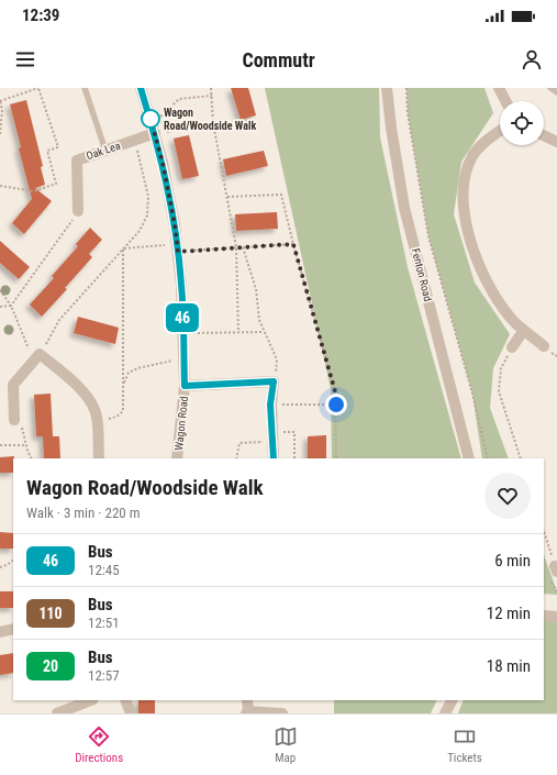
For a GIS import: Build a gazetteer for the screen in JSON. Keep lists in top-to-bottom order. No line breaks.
{"streets":{"street":["Oak Lea","Fenton Road","Wagon Road"]},"crossings":[["Oak Lea","Wagon Road"]],"places":["Wagon Road/Woodside Walk"],"lines":["bus line 46"],"page":{"status":"12:39","header":"Commutr","on_map":"46","heading":["Wagon Road/Woodside Walk","Walk · 3 min · 220 m"],"list":[{"mark":"46","name":"Bus","note":"12:45","value":"6 min"},{"mark":"110","name":"Bus","note":"12:51","value":"12 min"},{"mark":"20","name":"Bus","note":"12:57","value":"18 min"}],"tabs":["Directions","Map","Tickets"]}}
